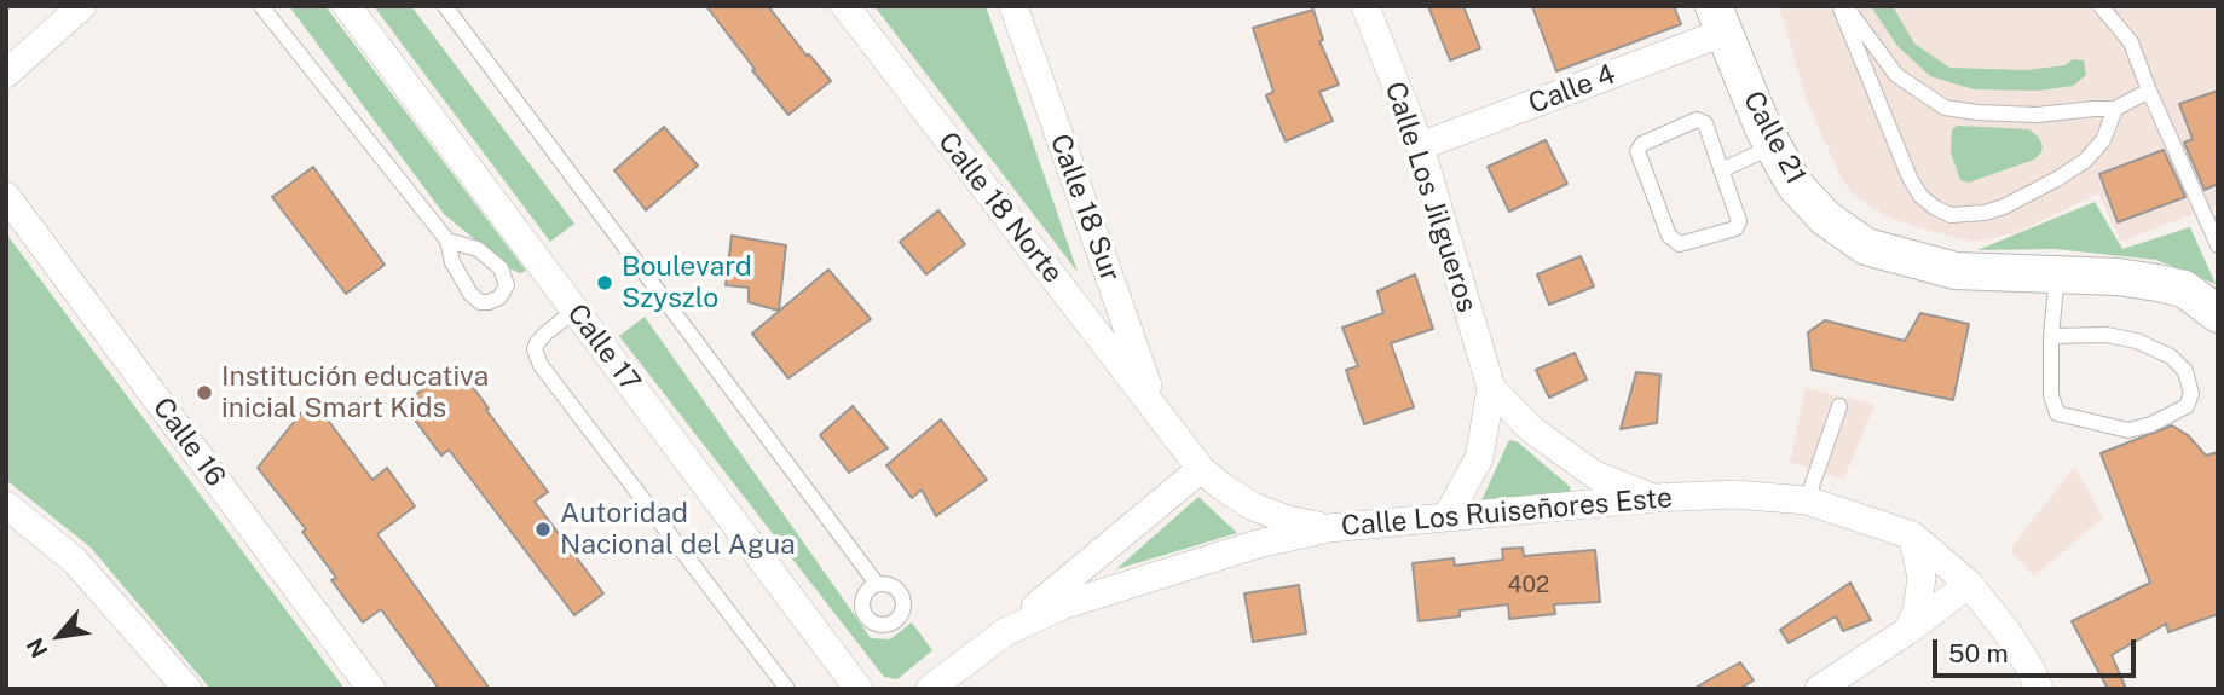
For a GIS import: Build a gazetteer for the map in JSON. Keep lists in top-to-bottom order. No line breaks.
{"streets":{"street":["Calle 4","Calle 21","Calle Los Jilgueros","Calle 18 Norte","Calle 18 Sur","Calle 17","Calle 16","Calle Los Ruiseñores Este"]},"crossings":[["Calle 4","Calle 21"],["Calle 4","Calle Los Jilgueros"],["Calle Los Jilgueros","Calle Los Ruiseñores Este"],["Calle 18 Norte","Calle 18 Sur"],["Calle 18 Norte","Calle Los Ruiseñores Este"]],"places":["Boulevard Szyszlo","Institución educativa inicial Smart Kids","Autoridad Nacional del Agua"],"house_numbers":["402"],"scale_bar":"50 m","north":"bottom left"}
